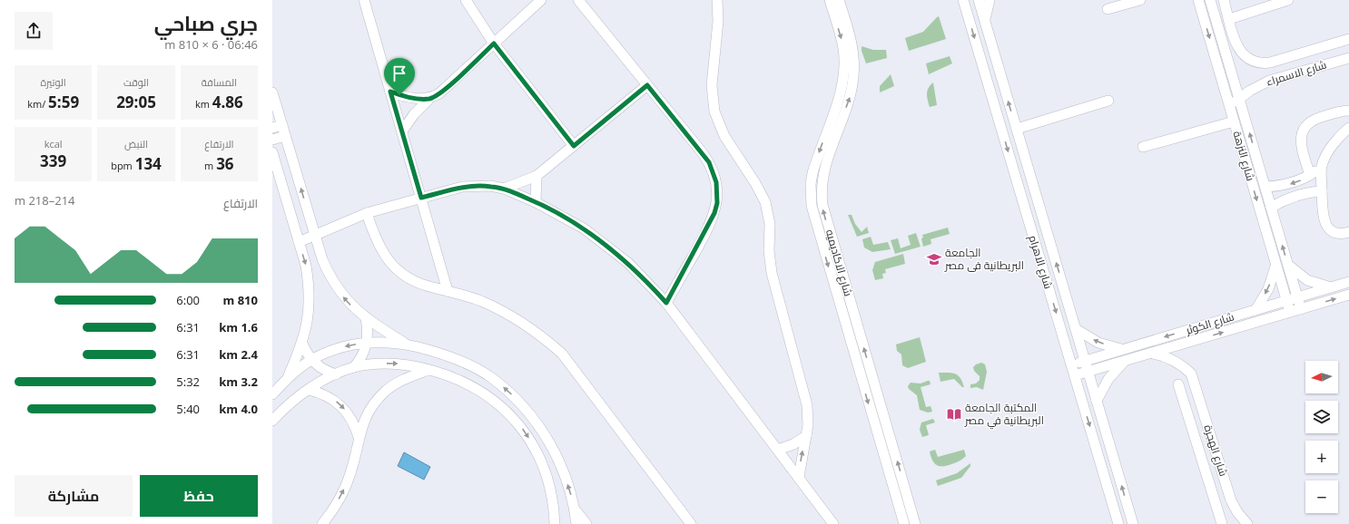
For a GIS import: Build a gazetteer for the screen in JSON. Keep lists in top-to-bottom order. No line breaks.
{"streets":{"street":["شارع الاسمراء","شارع النزهة","شارع الاهرام","شارع الاكاديميه","شارع الكوثر","شارع الهجرة"]},"crossings":[["شارع الاسمراء","شارع النزهة"],["شارع النزهة","شارع الكوثر"],["شارع الاهرام","شارع الكوثر"],["شارع الكوثر","شارع الهجرة"]],"places":{"school or university":["الجامعة البريطانية فى مصر"],"library":["المكتبة الجامعة البريطانية في مصر"]},"north":"left","page":{"heading":["جري صباحي","06:46 · 6 × 810 m"],"stats":[["المسافة","4.86 km"],["الوقت","29:05"],["الوتيرة","5:59 /km"],["الارتفاع","36 m"],["النبض","134 bpm"],["kcal","339"]],"chart":["الارتفاع","214–218 m"],"list":[{"name":"810 m","note":"6:00"},{"name":"1.6 km","note":"6:31"},{"name":"2.4 km","note":"6:31"},{"name":"3.2 km","note":"5:32"},{"name":"4.0 km","note":"5:40"}],"map_buttons":["+","−"],"buttons":["حفظ","مشاركة"]}}
